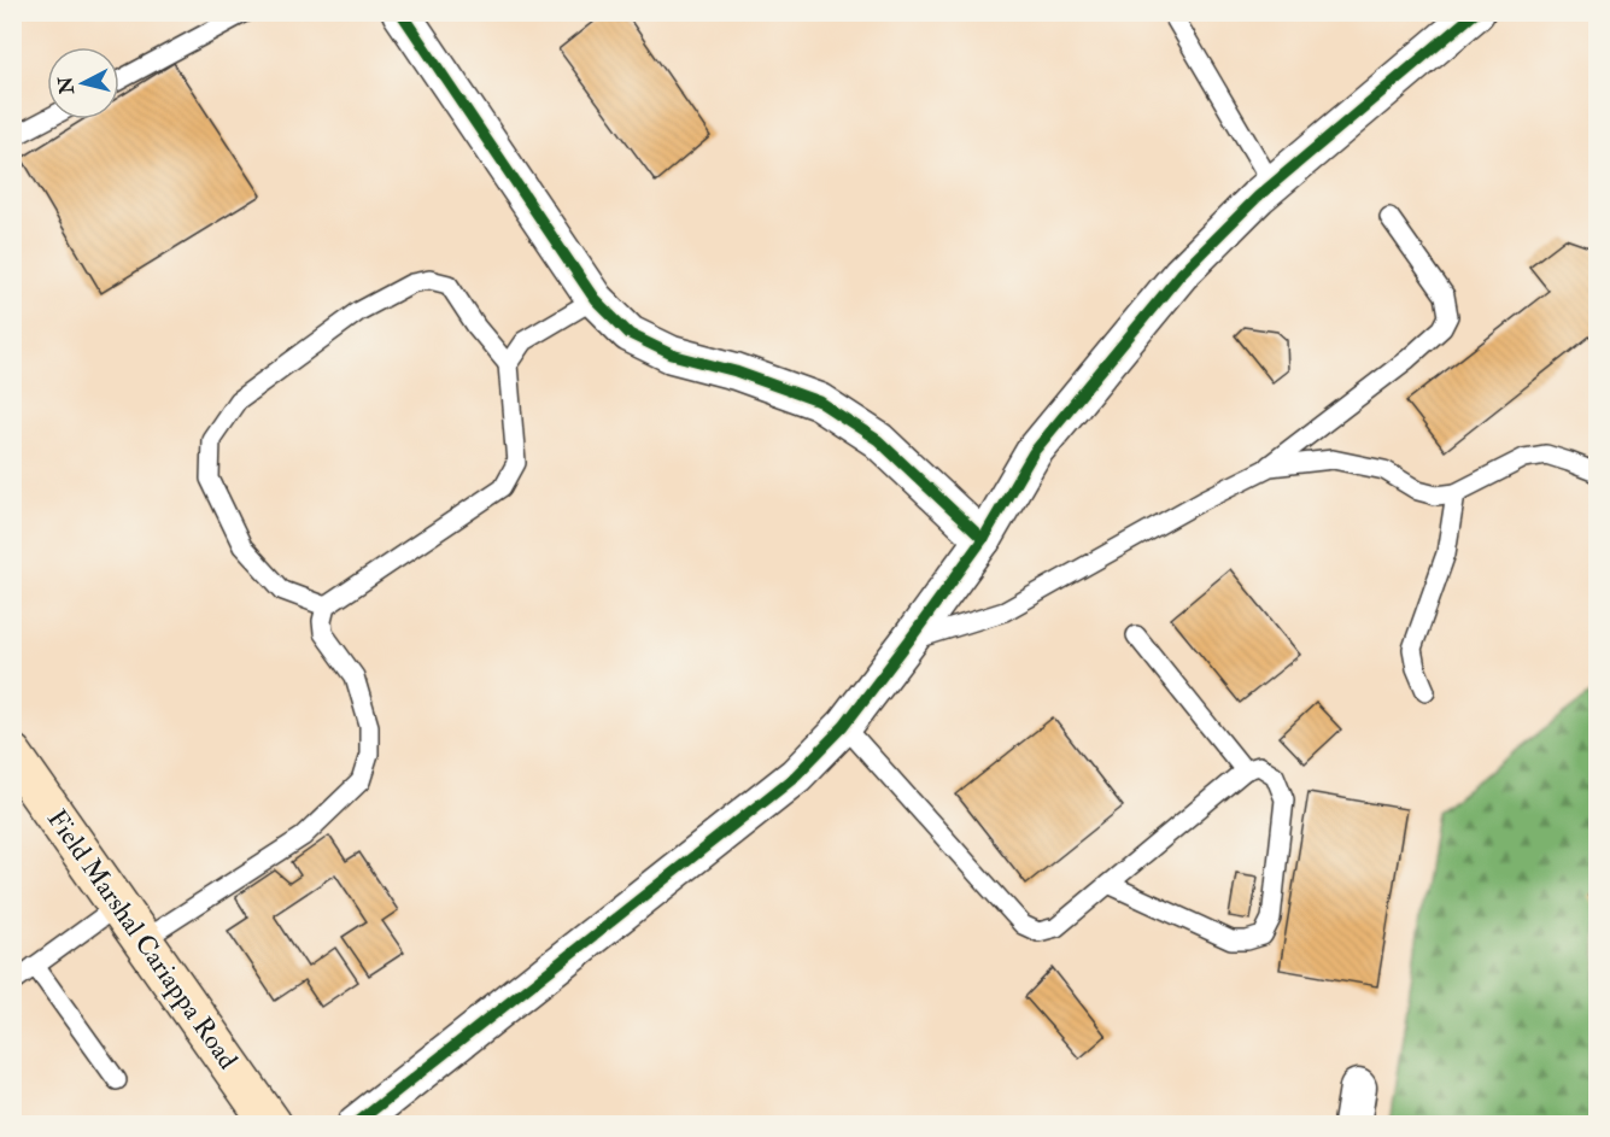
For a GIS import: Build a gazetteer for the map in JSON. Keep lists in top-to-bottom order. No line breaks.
{"streets":{"street":["Field Marshal Cariappa Road"]},"north":"left"}
